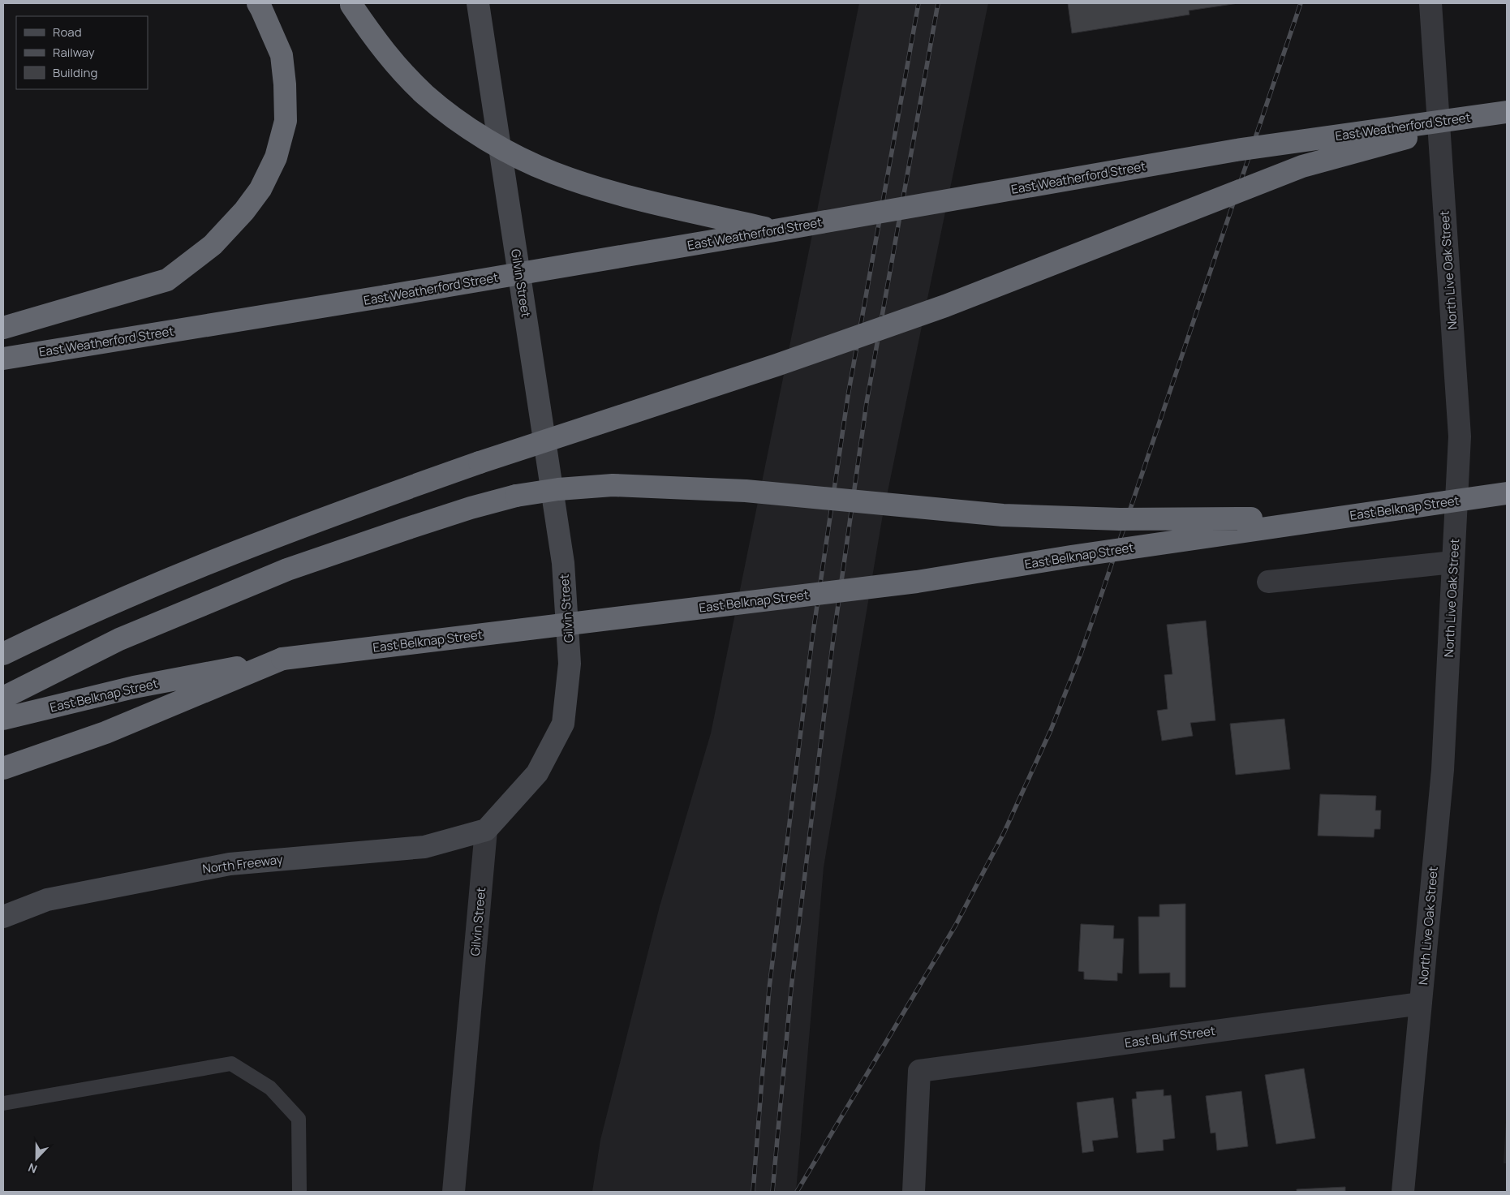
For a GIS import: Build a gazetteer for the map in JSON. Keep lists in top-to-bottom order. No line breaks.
{"streets":{"highway":["East Weatherford Street","East Belknap Street"],"main road":["Gilvin Street","North Freeway"],"street":["North Live Oak Street","East Bluff Street"]},"crossings":[["North Live Oak Street","East Bluff Street"],["Gilvin Street","North Freeway"]],"legend":["Road","Railway","Building"],"north":"bottom"}
